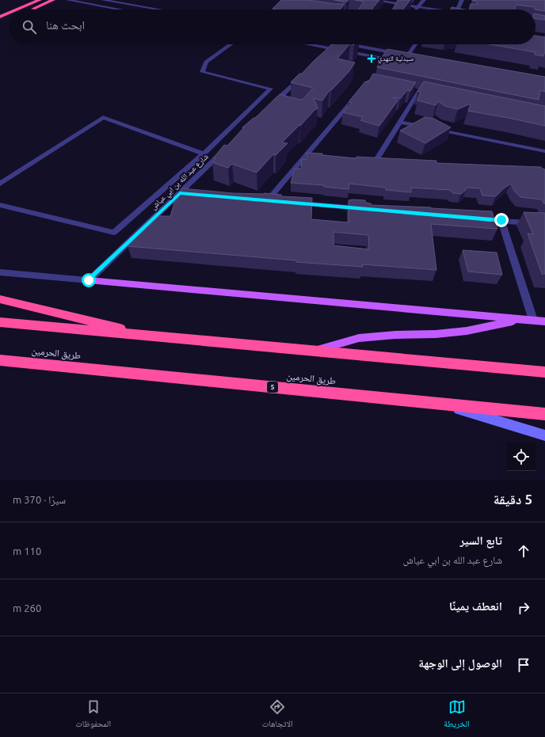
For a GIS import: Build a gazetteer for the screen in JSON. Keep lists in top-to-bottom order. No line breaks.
{"streets":{"highway":["طريق الحرمين","5"],"street":["شارع عبد الله بن ابي عياش"]},"places":{"health":["صيدلية النهدي"]},"page":{"search":"ابحث هنا","heading":["5 دقيقة","سيرًا · 370 m"],"list":[["تابع السير","شارع عبد الله بن ابي عياش","110 m"],["انعطف يمينًا","260 m"],"الوصول إلى الوجهة"],"nav":["الخريطة","الاتجاهات","المحفوظات"]}}
